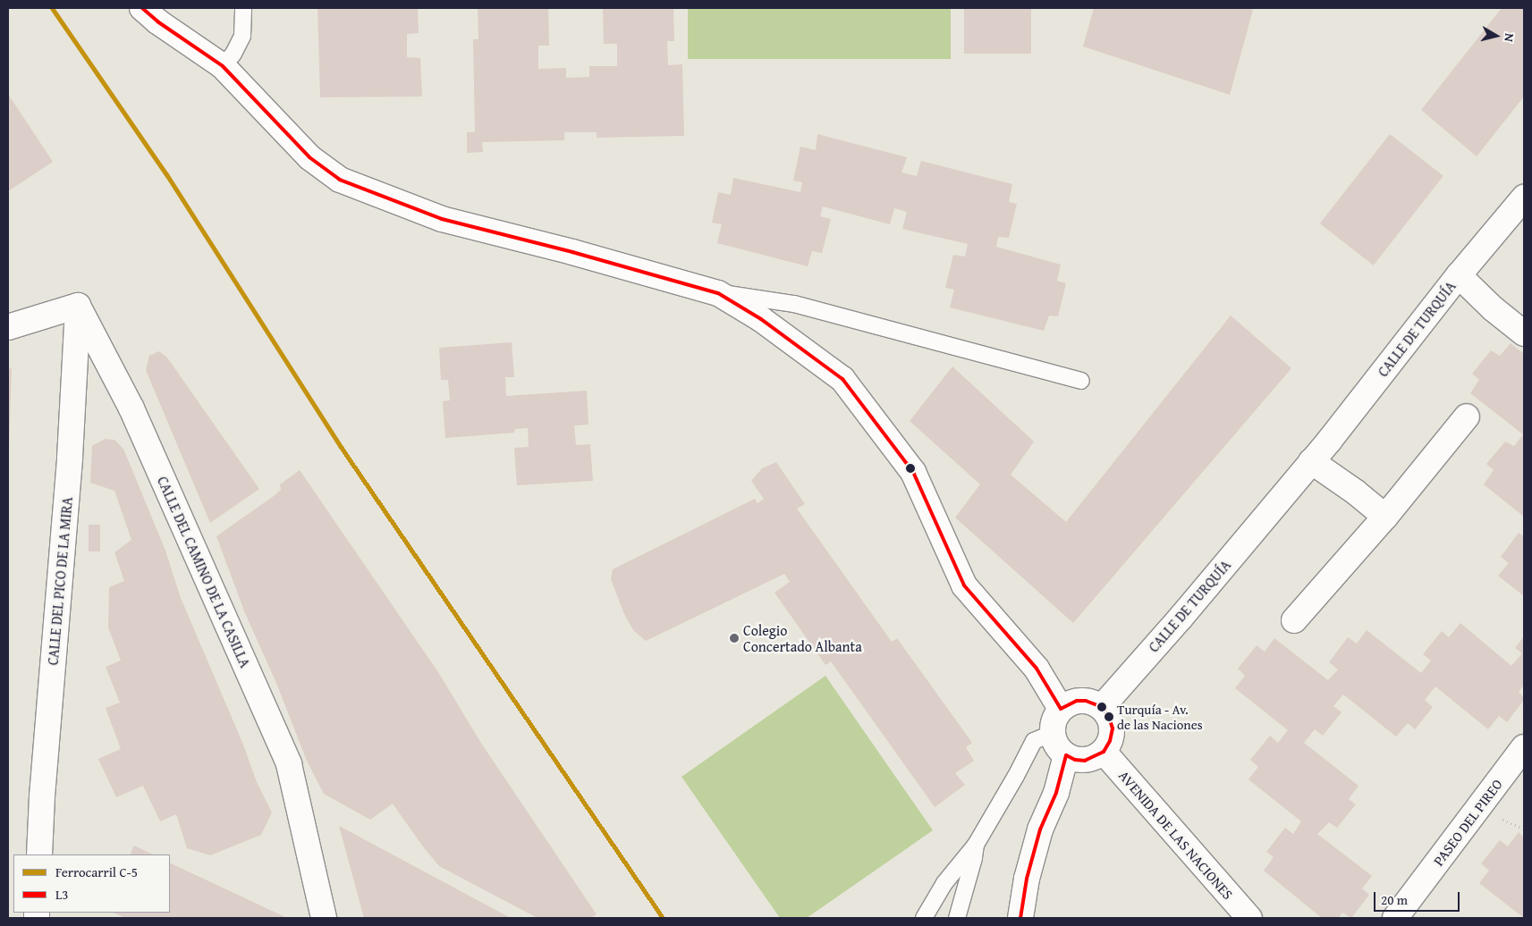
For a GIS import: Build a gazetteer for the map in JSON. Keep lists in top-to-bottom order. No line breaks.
{"streets":{"street":["CALLE DE TURQUÍA","CALLE DEL CAMINO DE LA CASILLA","CALLE DEL PICO DE LA MIRA","PASEO DEL PIREO","AVENIDA DE LAS NACIONES"]},"crossings":[["CALLE DE TURQUÍA","AVENIDA DE LAS NACIONES"],["CALLE DEL CAMINO DE LA CASILLA","CALLE DEL PICO DE LA MIRA"]],"places":["Colegio Concertado Albanta","Turquía - Av. de las Naciones"],"lines":["rail line C-5","transit line L3"],"legend":["Ferrocarril C-5","L3"],"scale_bar":"20 m","north":"right"}
